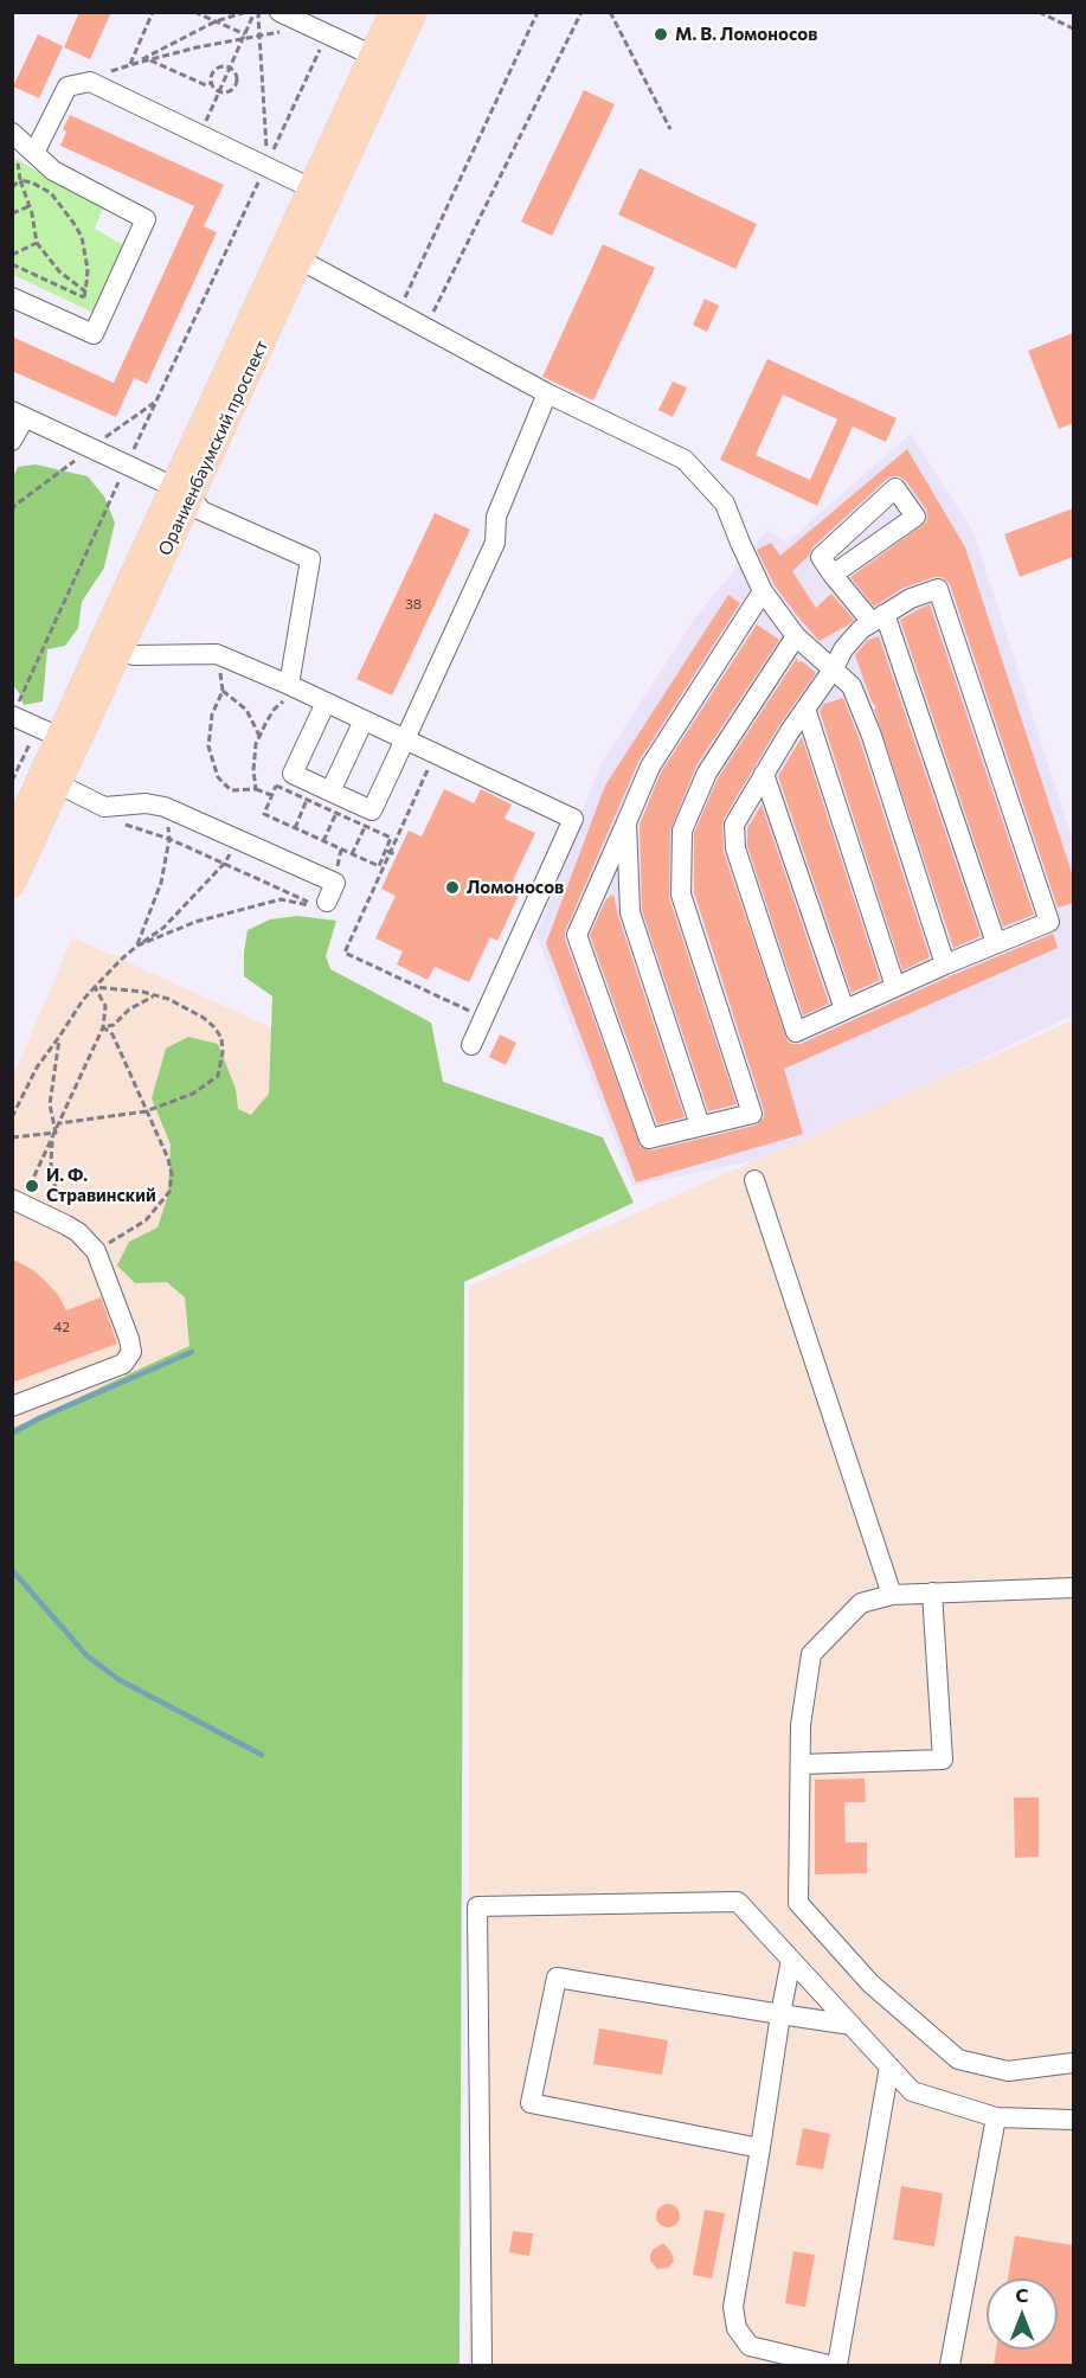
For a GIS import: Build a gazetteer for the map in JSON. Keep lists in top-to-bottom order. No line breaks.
{"streets":{"main road":["Ораниенбаумский проспект"]},"places":["М. В. Ломоносов","Ломоносов","И. Ф. Стравинский"],"house_numbers":["38","42"],"north":"top"}
